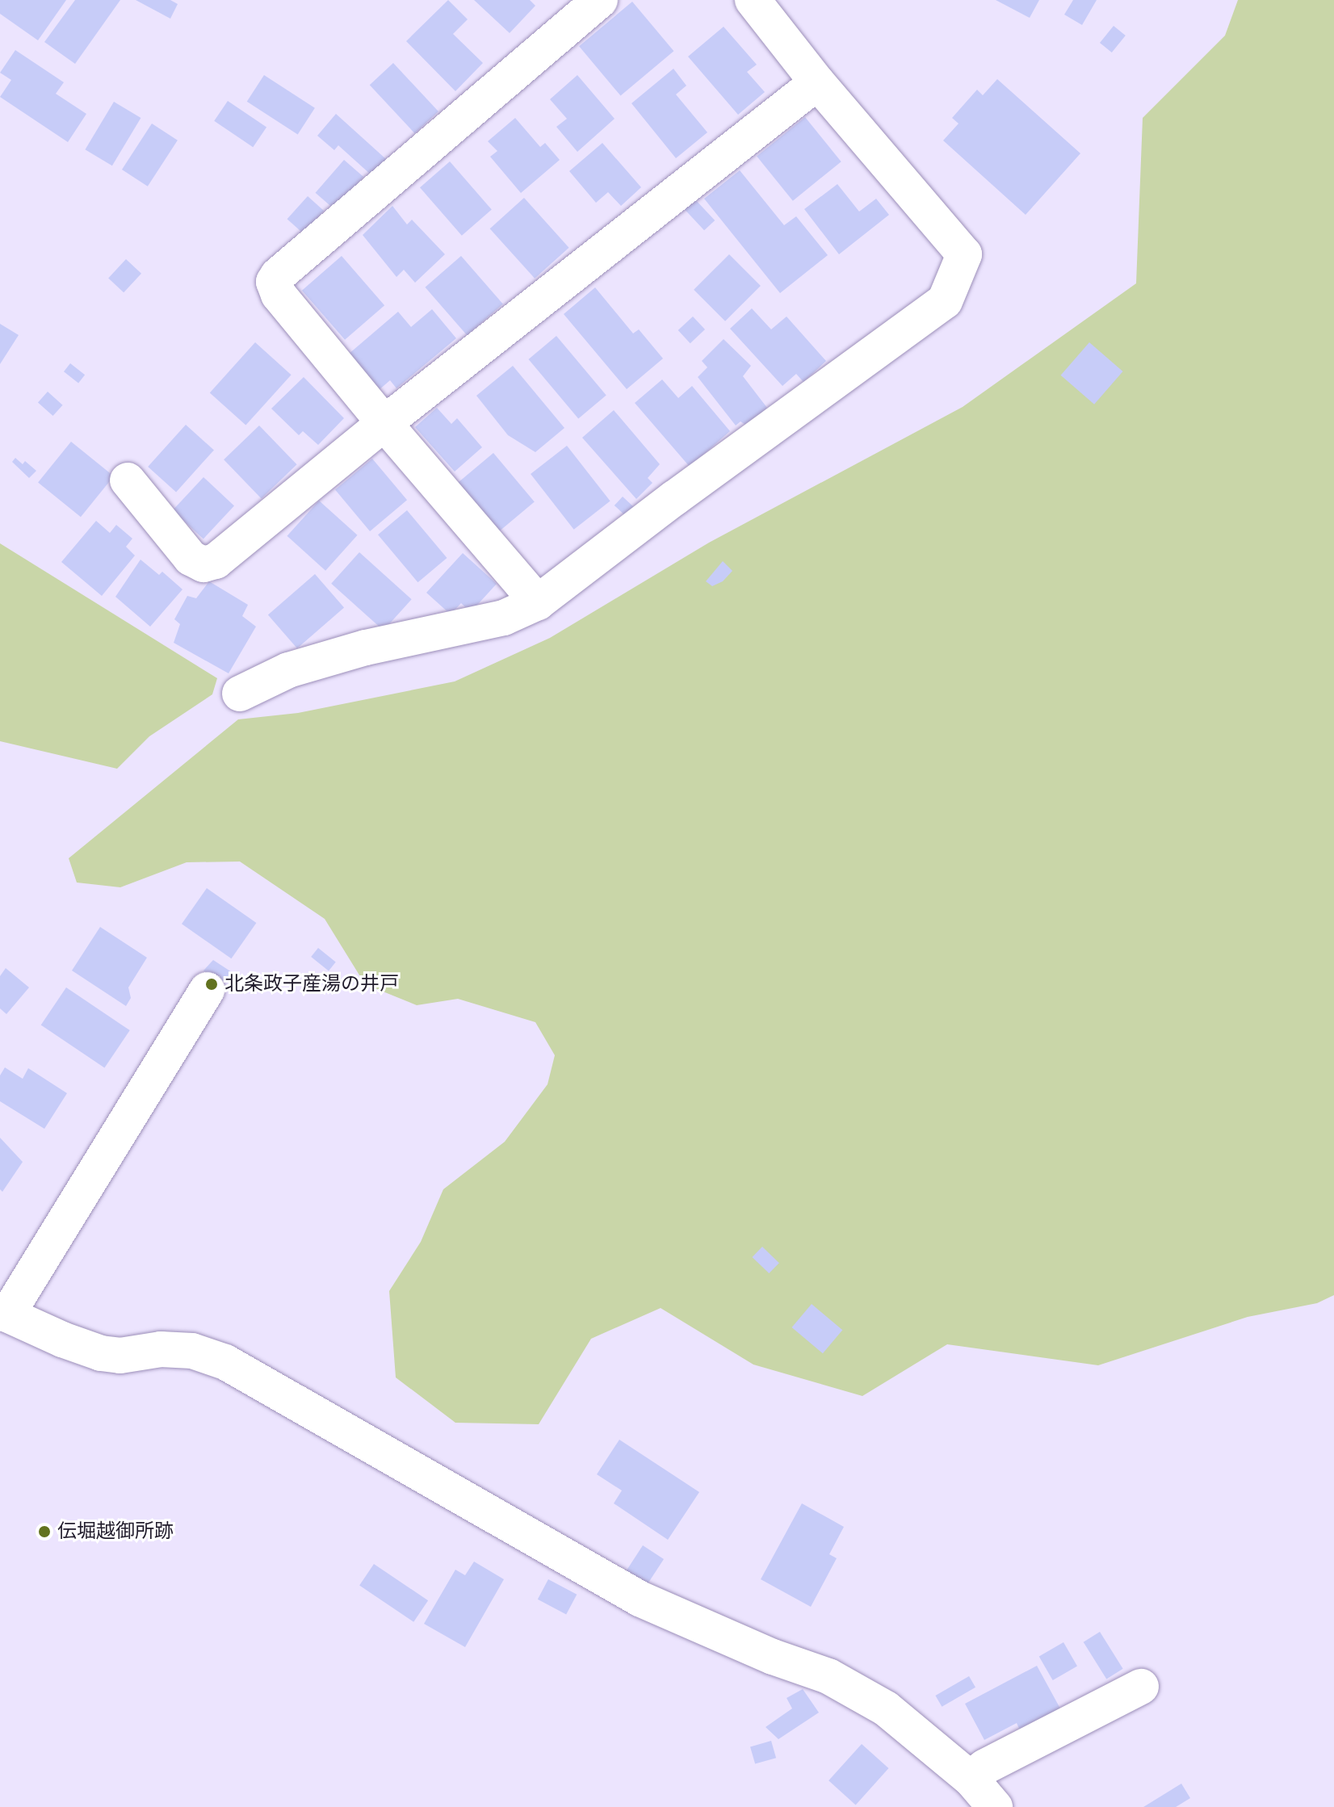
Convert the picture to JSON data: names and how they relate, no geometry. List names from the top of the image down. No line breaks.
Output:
{"places":["北条政子産湯の井戸","伝堀越御所跡"]}
